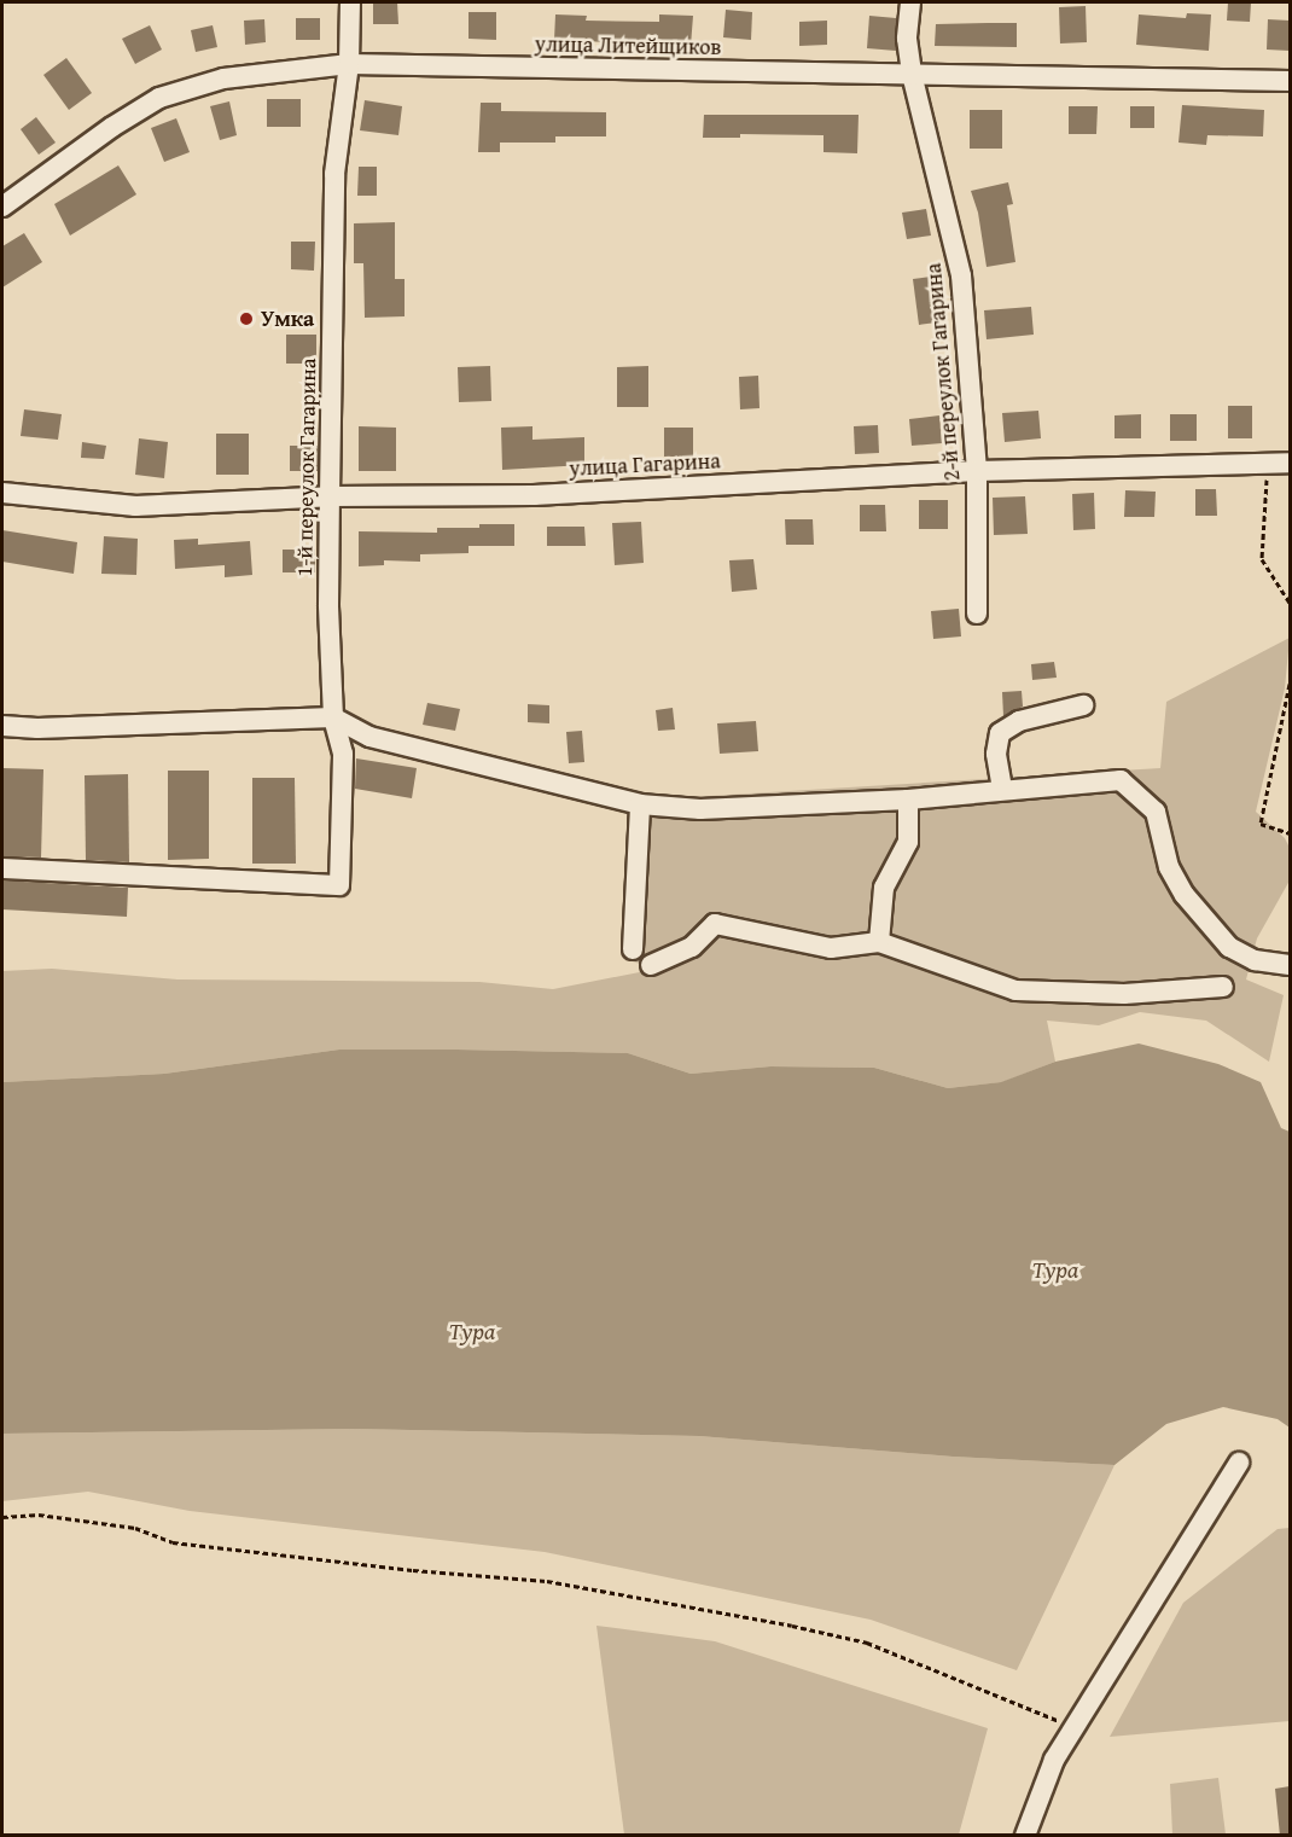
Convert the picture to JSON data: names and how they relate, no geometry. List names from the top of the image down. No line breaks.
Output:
{"streets":{"street":["улица Литейщиков","2-й переулок Гагарина","улица Гагарина","1-й переулок Гагарина"]},"crossings":[["улица Литейщиков","2-й переулок Гагарина"],["улица Литейщиков","1-й переулок Гагарина"],["2-й переулок Гагарина","улица Гагарина"],["улица Гагарина","1-й переулок Гагарина"]],"water":["Тура"],"places":["Умка"]}
